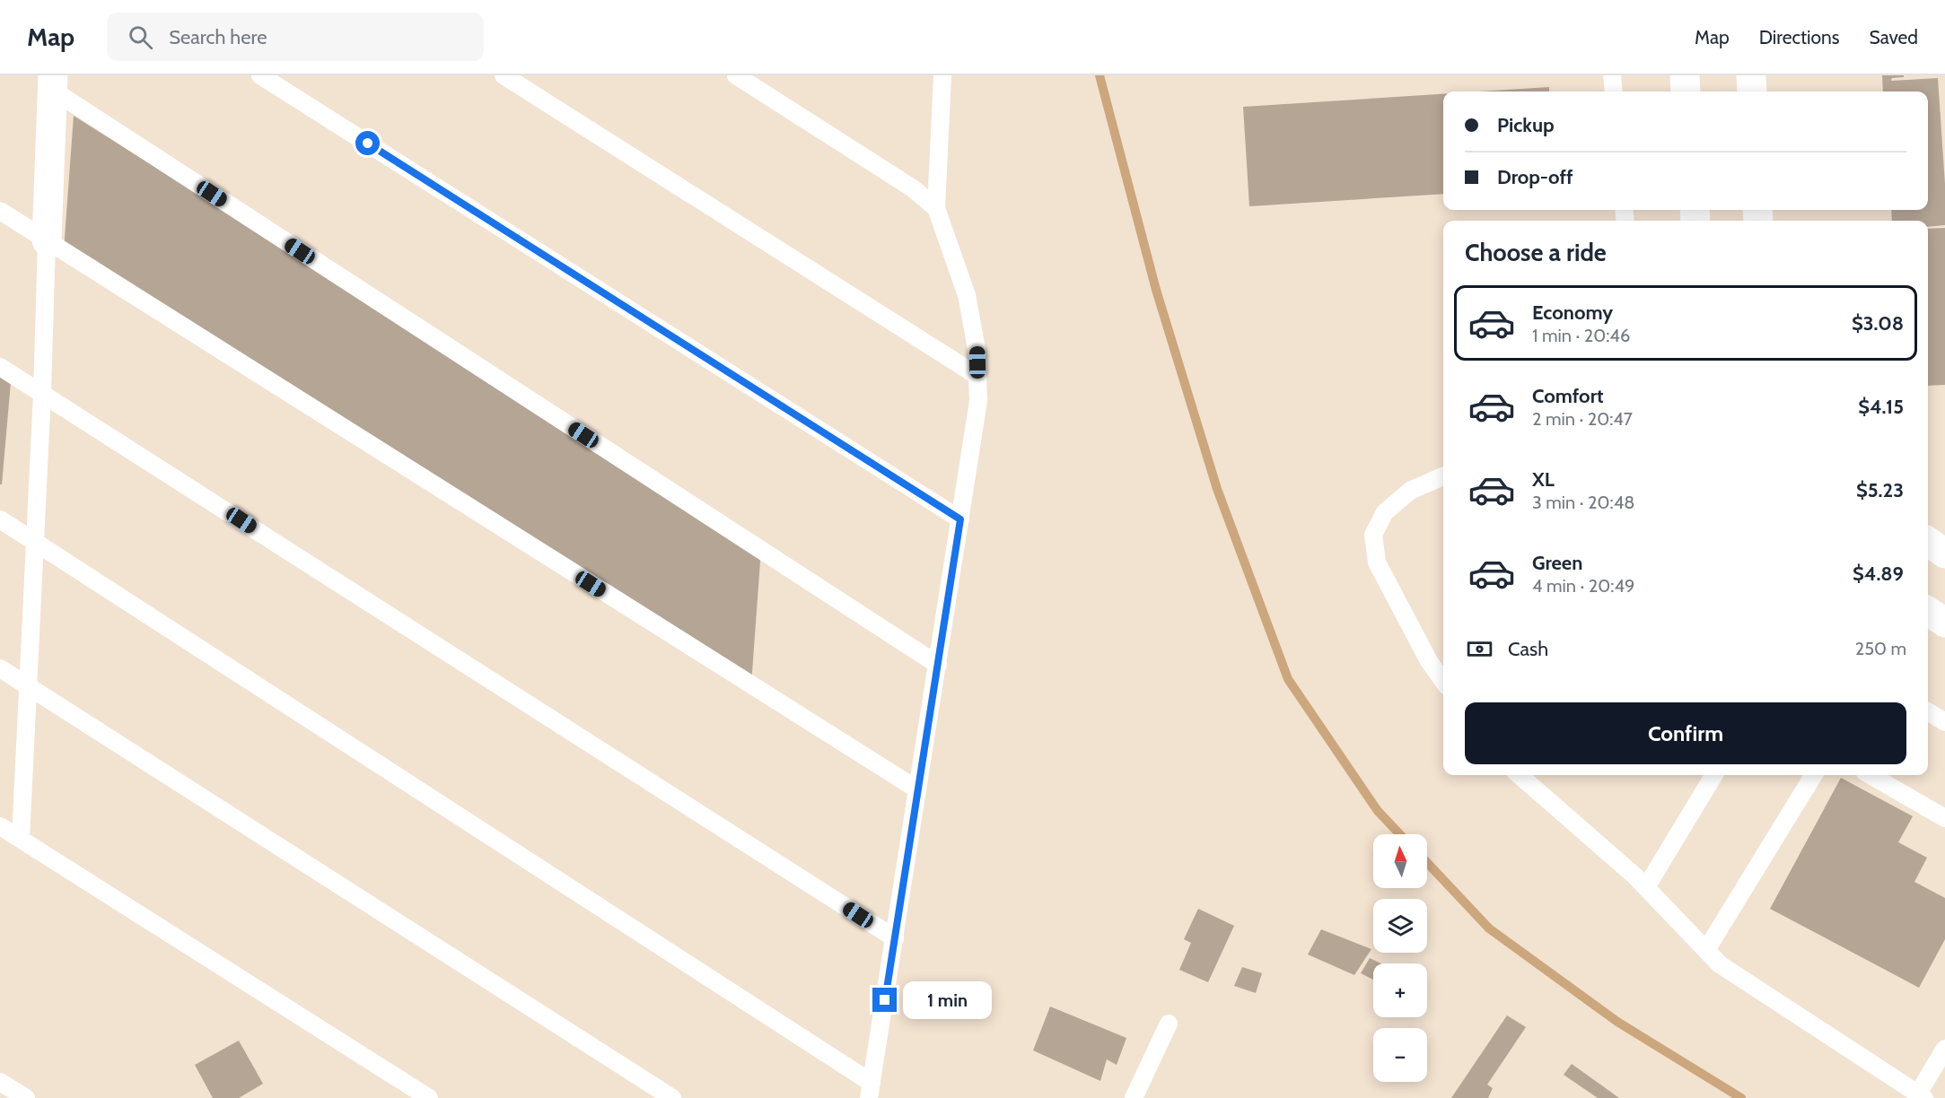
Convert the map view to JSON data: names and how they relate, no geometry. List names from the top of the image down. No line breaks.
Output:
{"north":"top","page":{"header":"Map","search":"Search here","nav":["Map","Directions","Saved"],"banner":["Pickup","Drop-off"],"heading":"Choose a ride","list":[{"name":"Economy","note":"1 min · 20:46","value":"$3.08"},{"name":"Comfort","note":"2 min · 20:47","value":"$4.15"},{"name":"XL","note":"3 min · 20:48","value":"$5.23"},{"name":"Green","note":"4 min · 20:49","value":"$4.89"}],"pay":["Cash","250 m"],"buttons":"Confirm","map_buttons":["+","−"],"bubble":"1 min"}}
